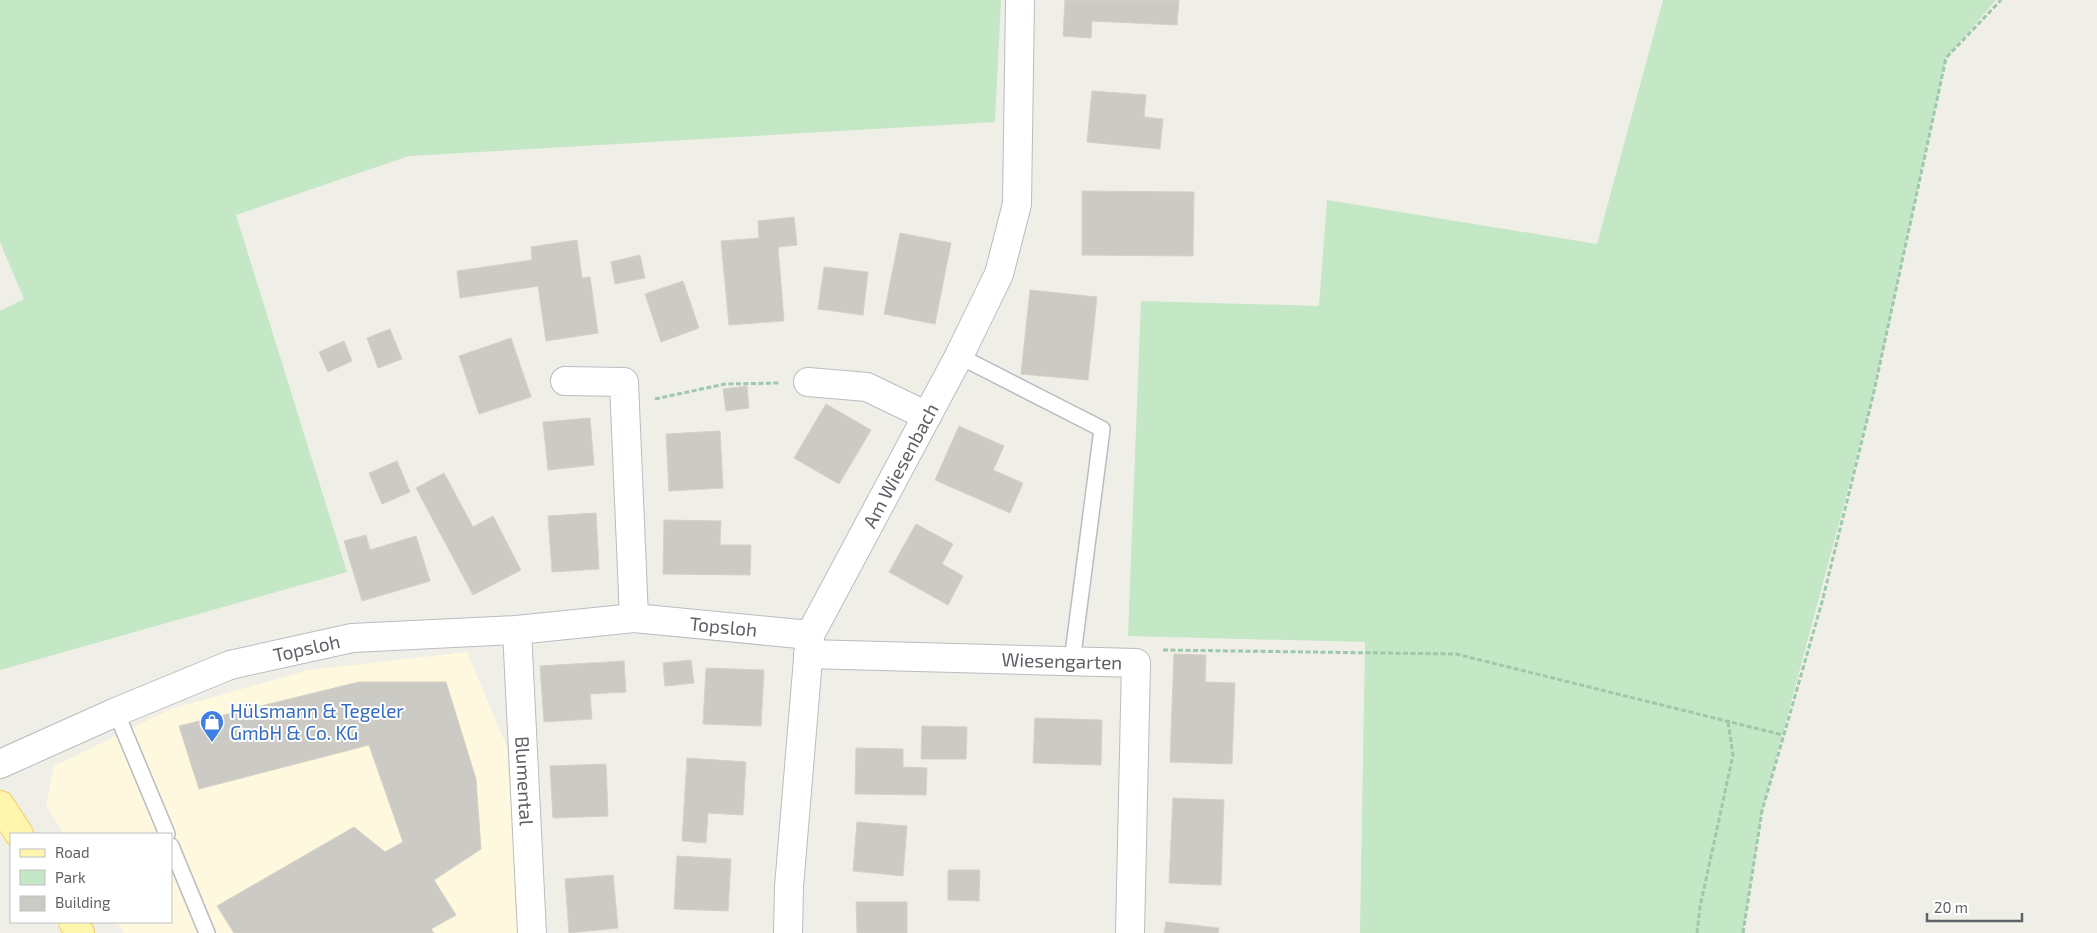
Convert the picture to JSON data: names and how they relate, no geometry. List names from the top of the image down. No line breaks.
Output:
{"streets":{"street":["Am Wiesenbach","Topsloh","Wiesengarten","Blumental"]},"crossings":[["Am Wiesenbach","Topsloh"],["Am Wiesenbach","Wiesengarten"],["Topsloh","Wiesengarten"],["Topsloh","Blumental"]],"places":{"shop":["Hülsmann & Tegeler GmbH & Co. KG"]},"legend":["Road","Park","Building"],"scale_bar":"20 m"}
